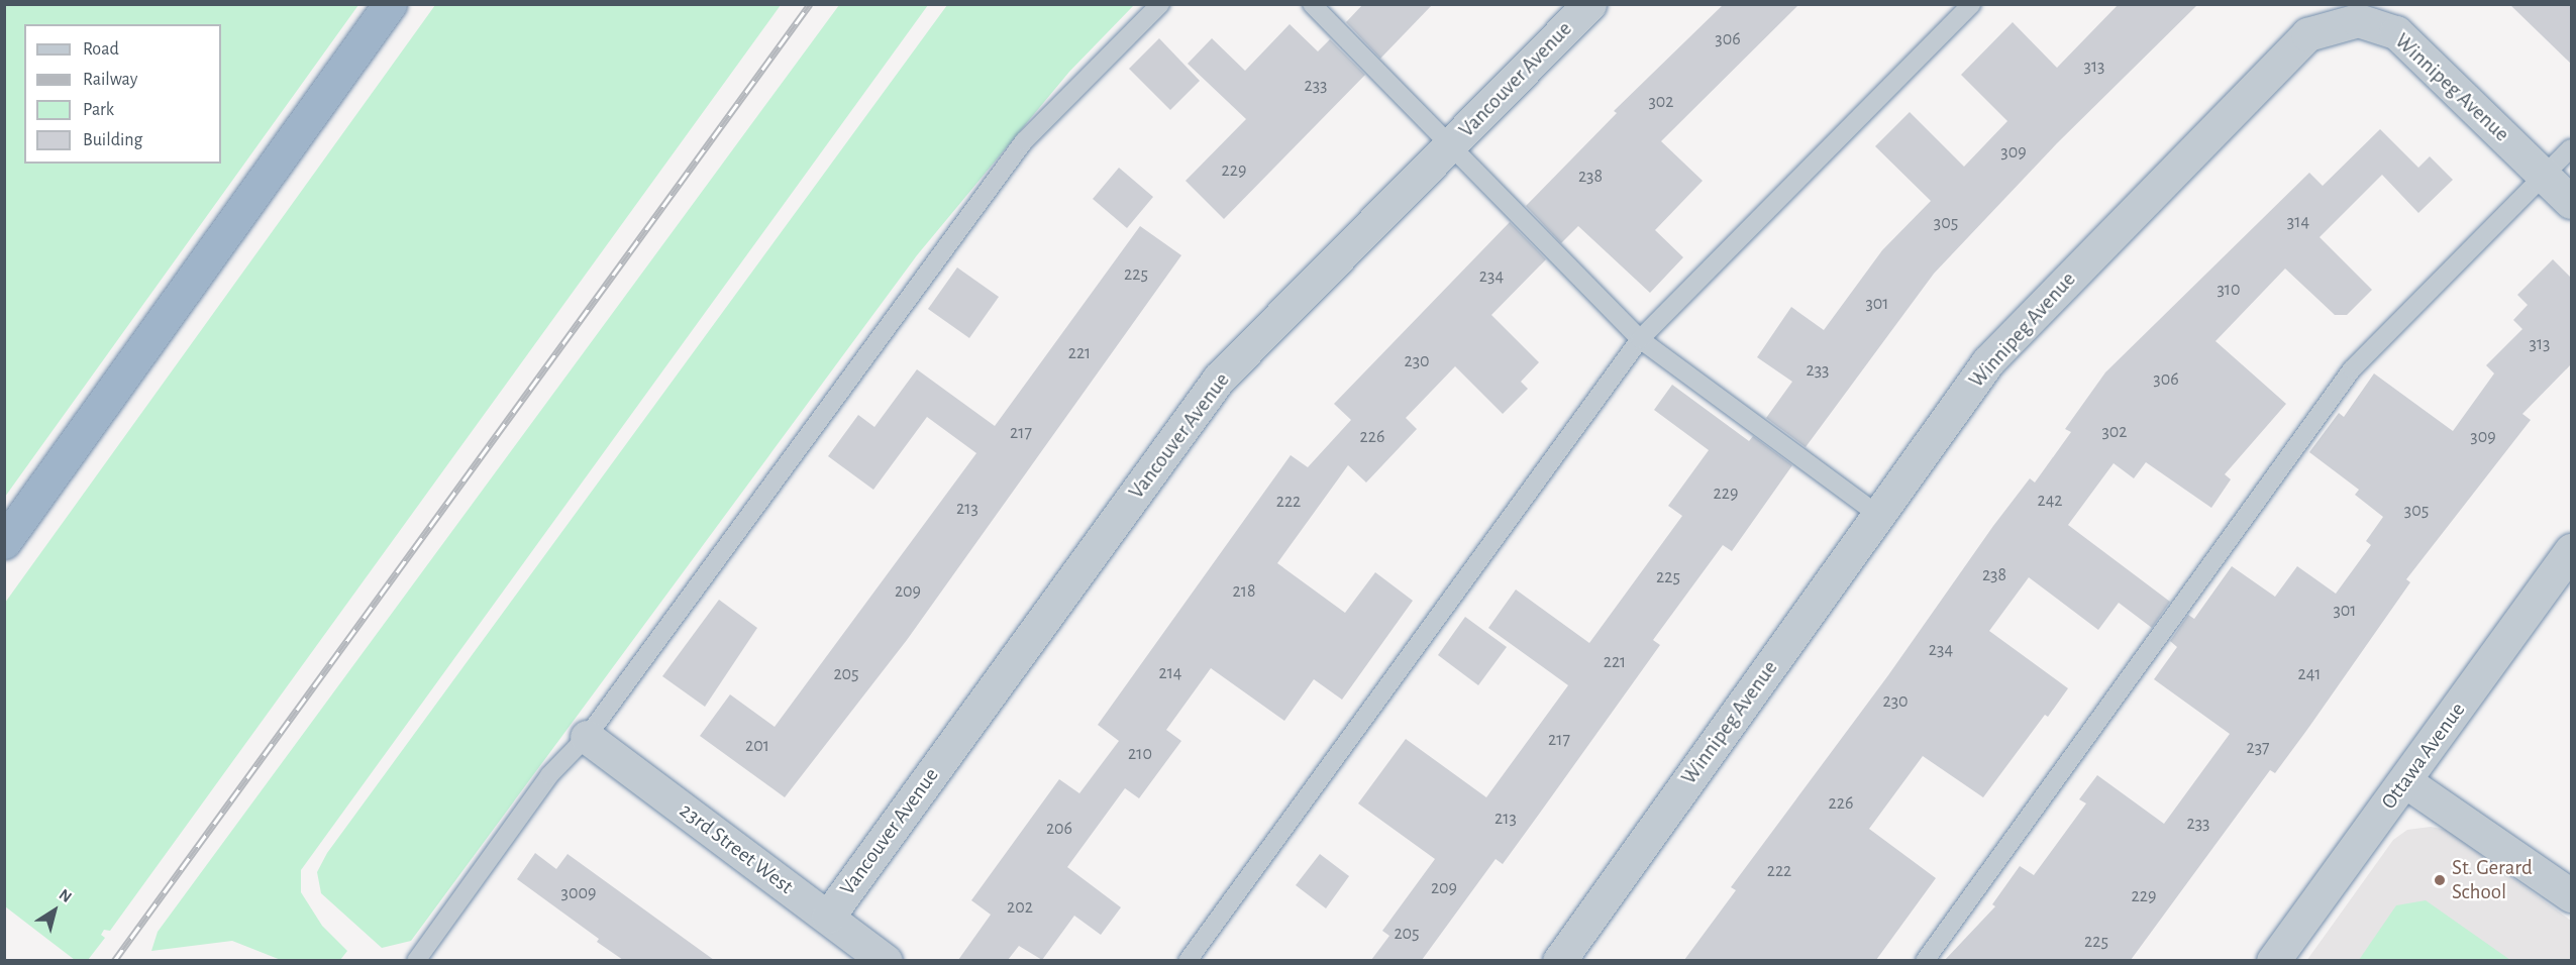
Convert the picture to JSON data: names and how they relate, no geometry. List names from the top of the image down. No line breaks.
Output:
{"streets":{"street":["Vancouver Avenue","Winnipeg Avenue","Ottawa Avenue","23rd Street West"]},"crossings":[["Vancouver Avenue","23rd Street West"]],"places":["St. Gerard School"],"house_numbers":["306","313","233","302","309","229","238","314","305","225","234","310","301","313","221","230","233","306","302","217","226","309","229","242","222","213","305","238","225","209","218","301","234","221","214","205","241","230","217","201","237","210","226","213","233","206","222","209","3009","229","202","205","225"],"legend":["Road","Railway","Park","Building"],"north":"top right"}
